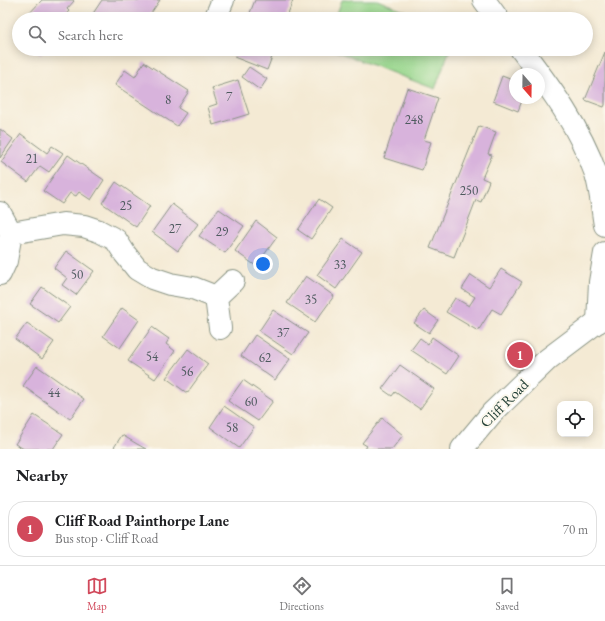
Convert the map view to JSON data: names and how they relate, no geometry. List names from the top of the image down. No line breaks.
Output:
{"streets":{"street":["Cliff Road"]},"house_numbers":["7","8","248","21","250","25","27","29","33","50","35","37","54","62","56","44","60","58"],"north":"bottom","page":{"search":"Search here","pins":"1","heading":"Nearby","list":[{"mark":"1","name":"Cliff Road Painthorpe Lane","note":"Bus stop · Cliff Road","value":"70 m"}],"nav":["Map","Directions","Saved"]}}
